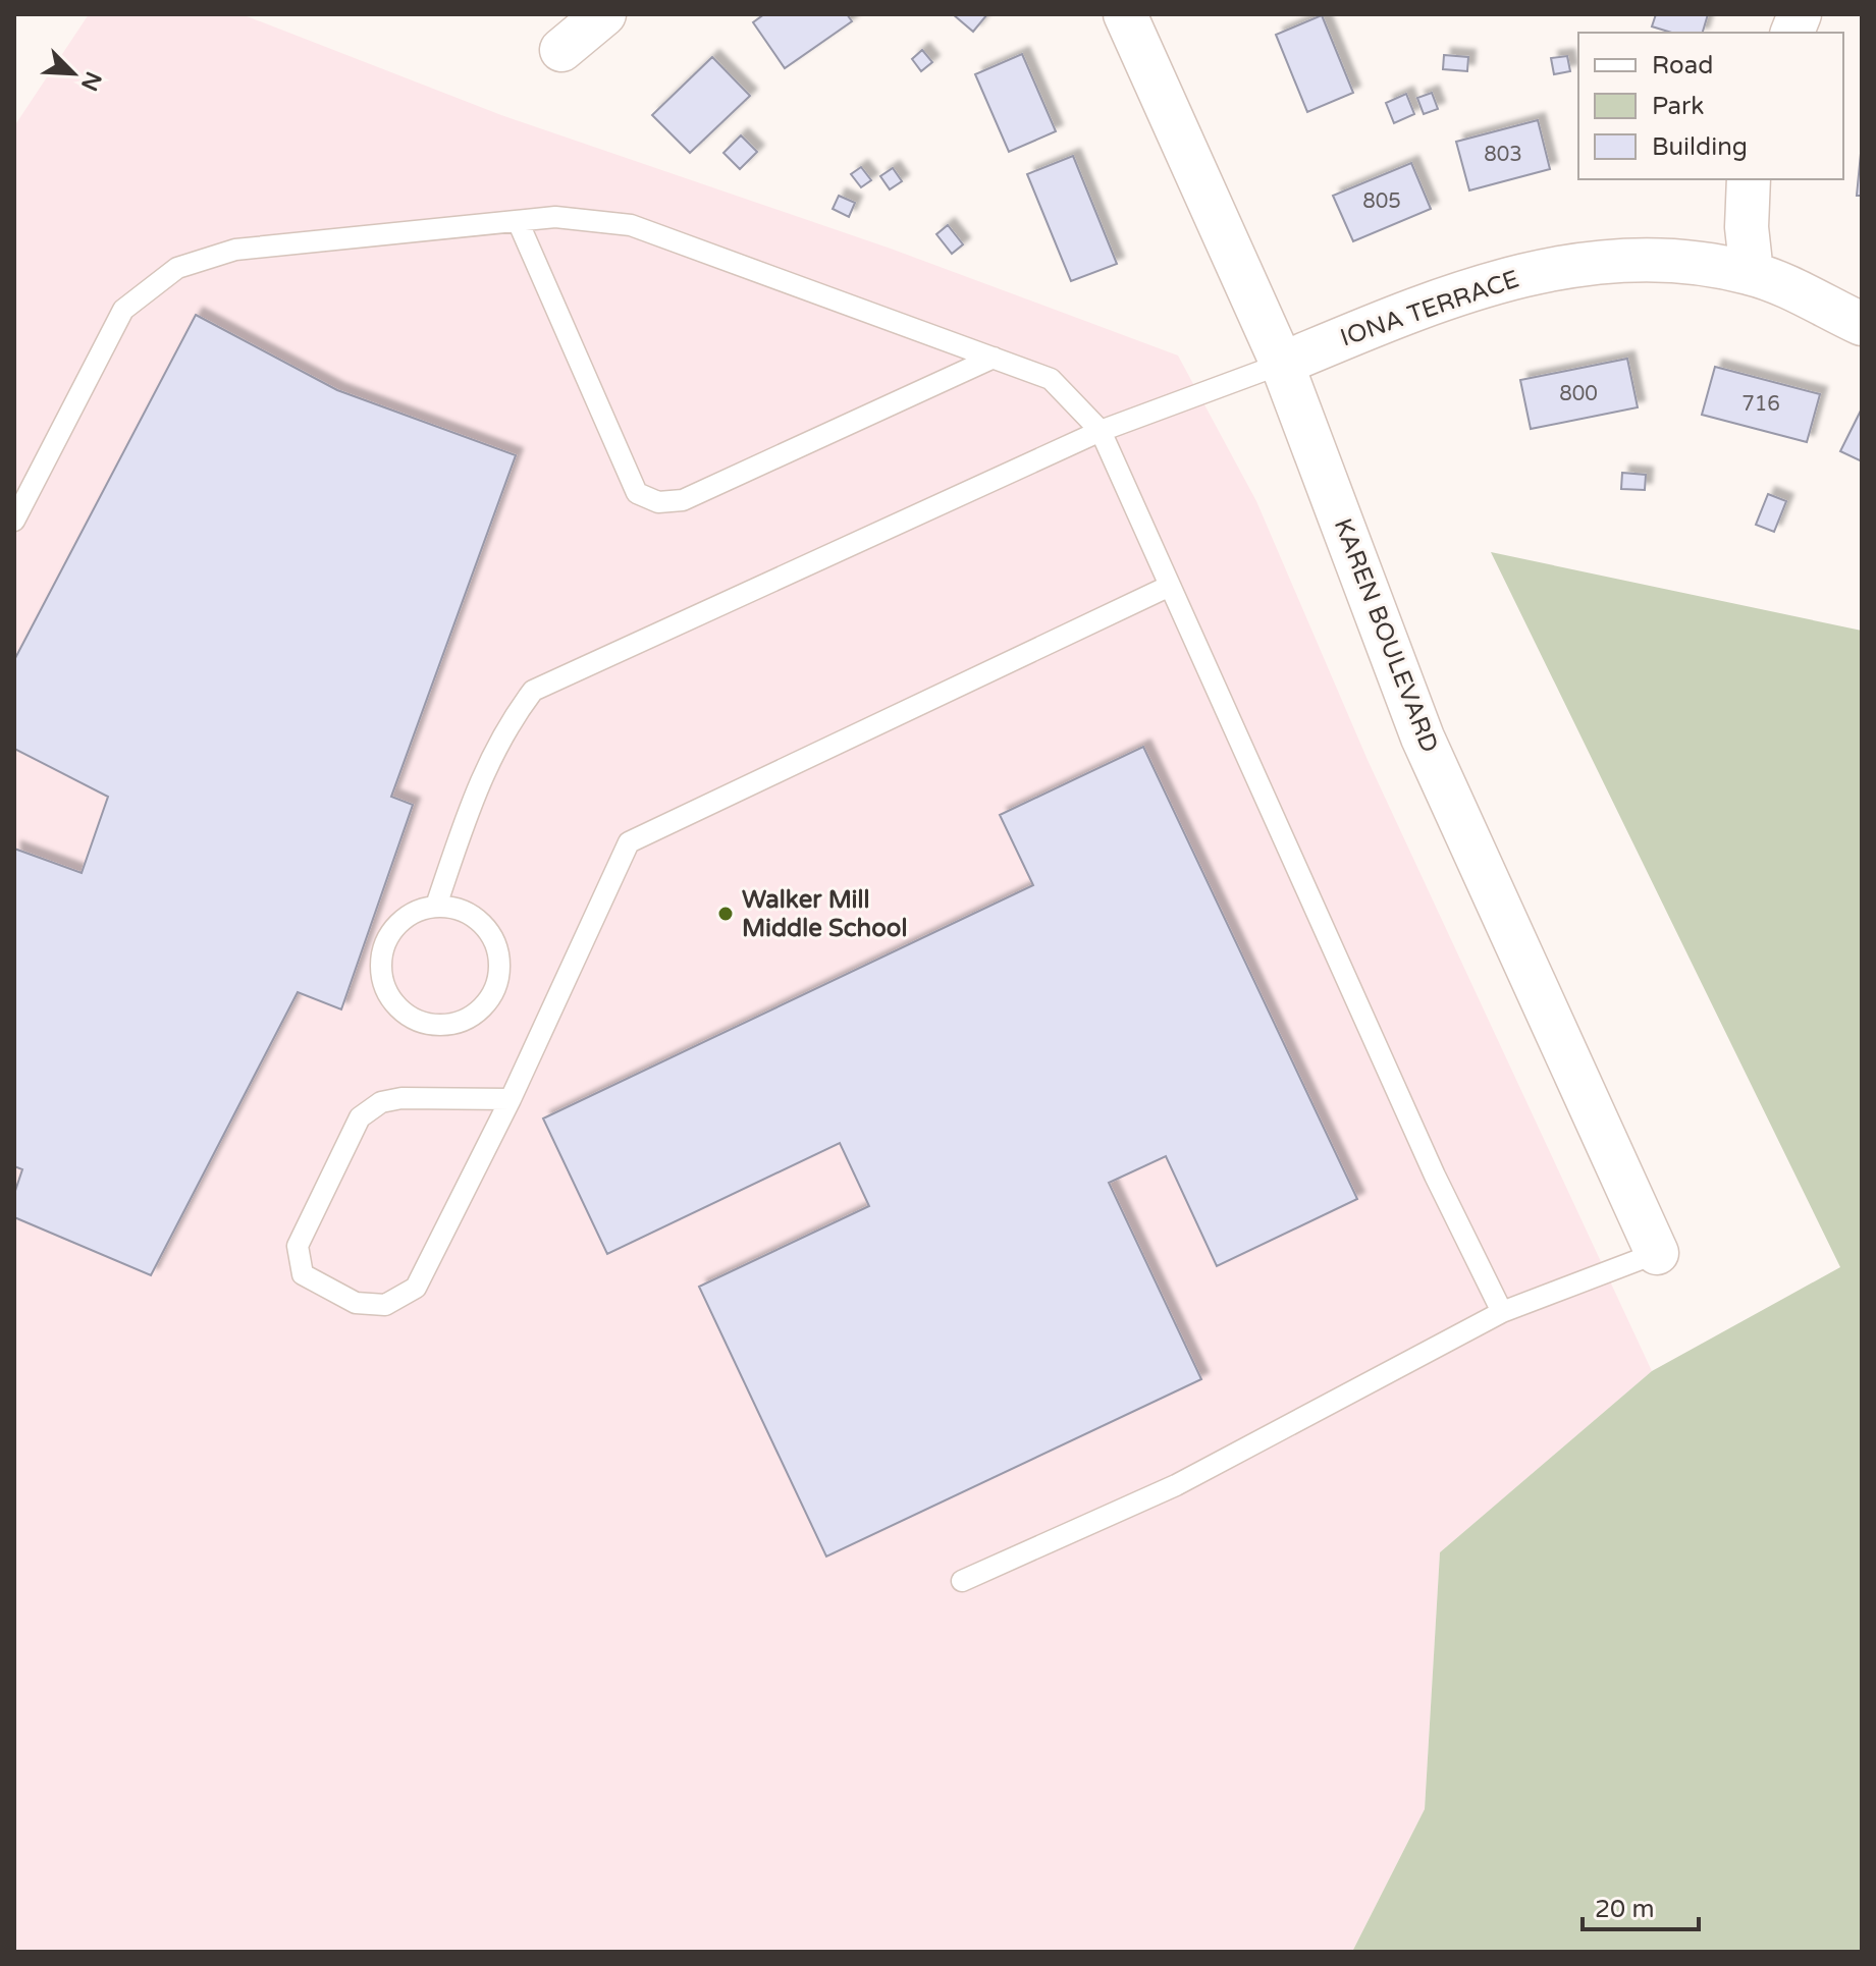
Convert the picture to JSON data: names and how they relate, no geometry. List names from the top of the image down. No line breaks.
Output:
{"streets":{"street":["IONA TERRACE","KAREN BOULEVARD"]},"crossings":[["IONA TERRACE","KAREN BOULEVARD"]],"places":["Walker Mill Middle School"],"house_numbers":["803","805","800","716"],"legend":["Road","Park","Building"],"scale_bar":"20 m","north":"bottom right"}
